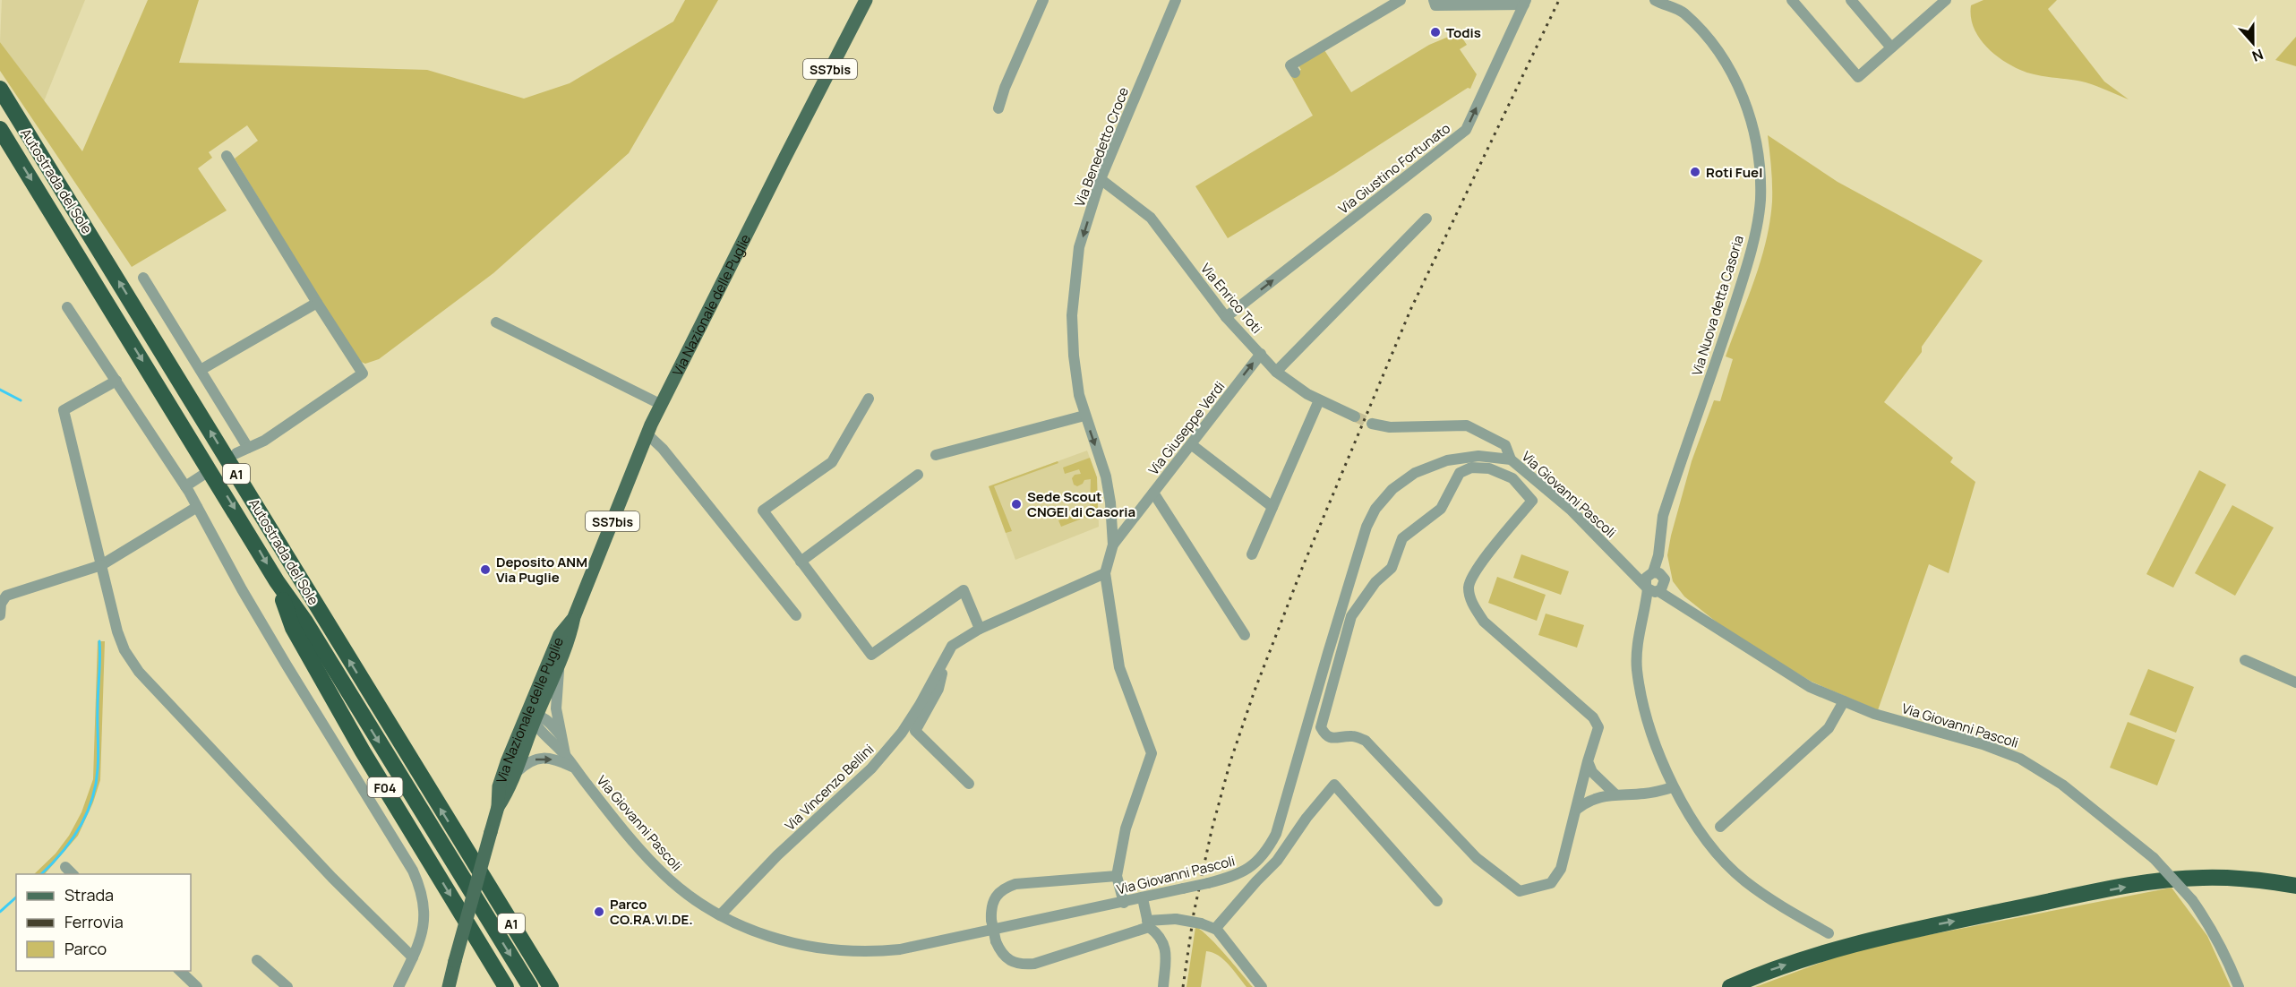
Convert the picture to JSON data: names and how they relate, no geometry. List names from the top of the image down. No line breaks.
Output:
{"streets":{"highway":["Autostrada del Sole","A1","F04"],"main road":["SS7bis","Via Nazionale delle Puglie"],"street":["Via Benedetto Croce","Via Giustino Fortunato","Via Enrico Toti","Via Nuova detta Casoria","Via Giuseppe Verdi","Via Giovanni Pascoli","Via Vincenzo Bellini"]},"crossings":[["Via Benedetto Croce","Via Enrico Toti"],["Via Benedetto Croce","Via Giuseppe Verdi"],["Via Benedetto Croce","Via Giovanni Pascoli"],["Via Benedetto Croce","Via Vincenzo Bellini"],["Via Giustino Fortunato","Via Enrico Toti"],["Autostrada del Sole","F04"],["Via Enrico Toti","Via Giuseppe Verdi"],["Via Nuova detta Casoria","Via Giovanni Pascoli"],["Via Giovanni Pascoli","Via Vincenzo Bellini"]],"one_way":["Via Benedetto Croce"],"places":["Todis","Roti Fuel","Sede Scout CNGEI di Casoria","Deposito ANM Via Puglie","Parco CO.RA.VI.DE."],"legend":["Strada","Ferrovia","Parco"],"north":"bottom"}
